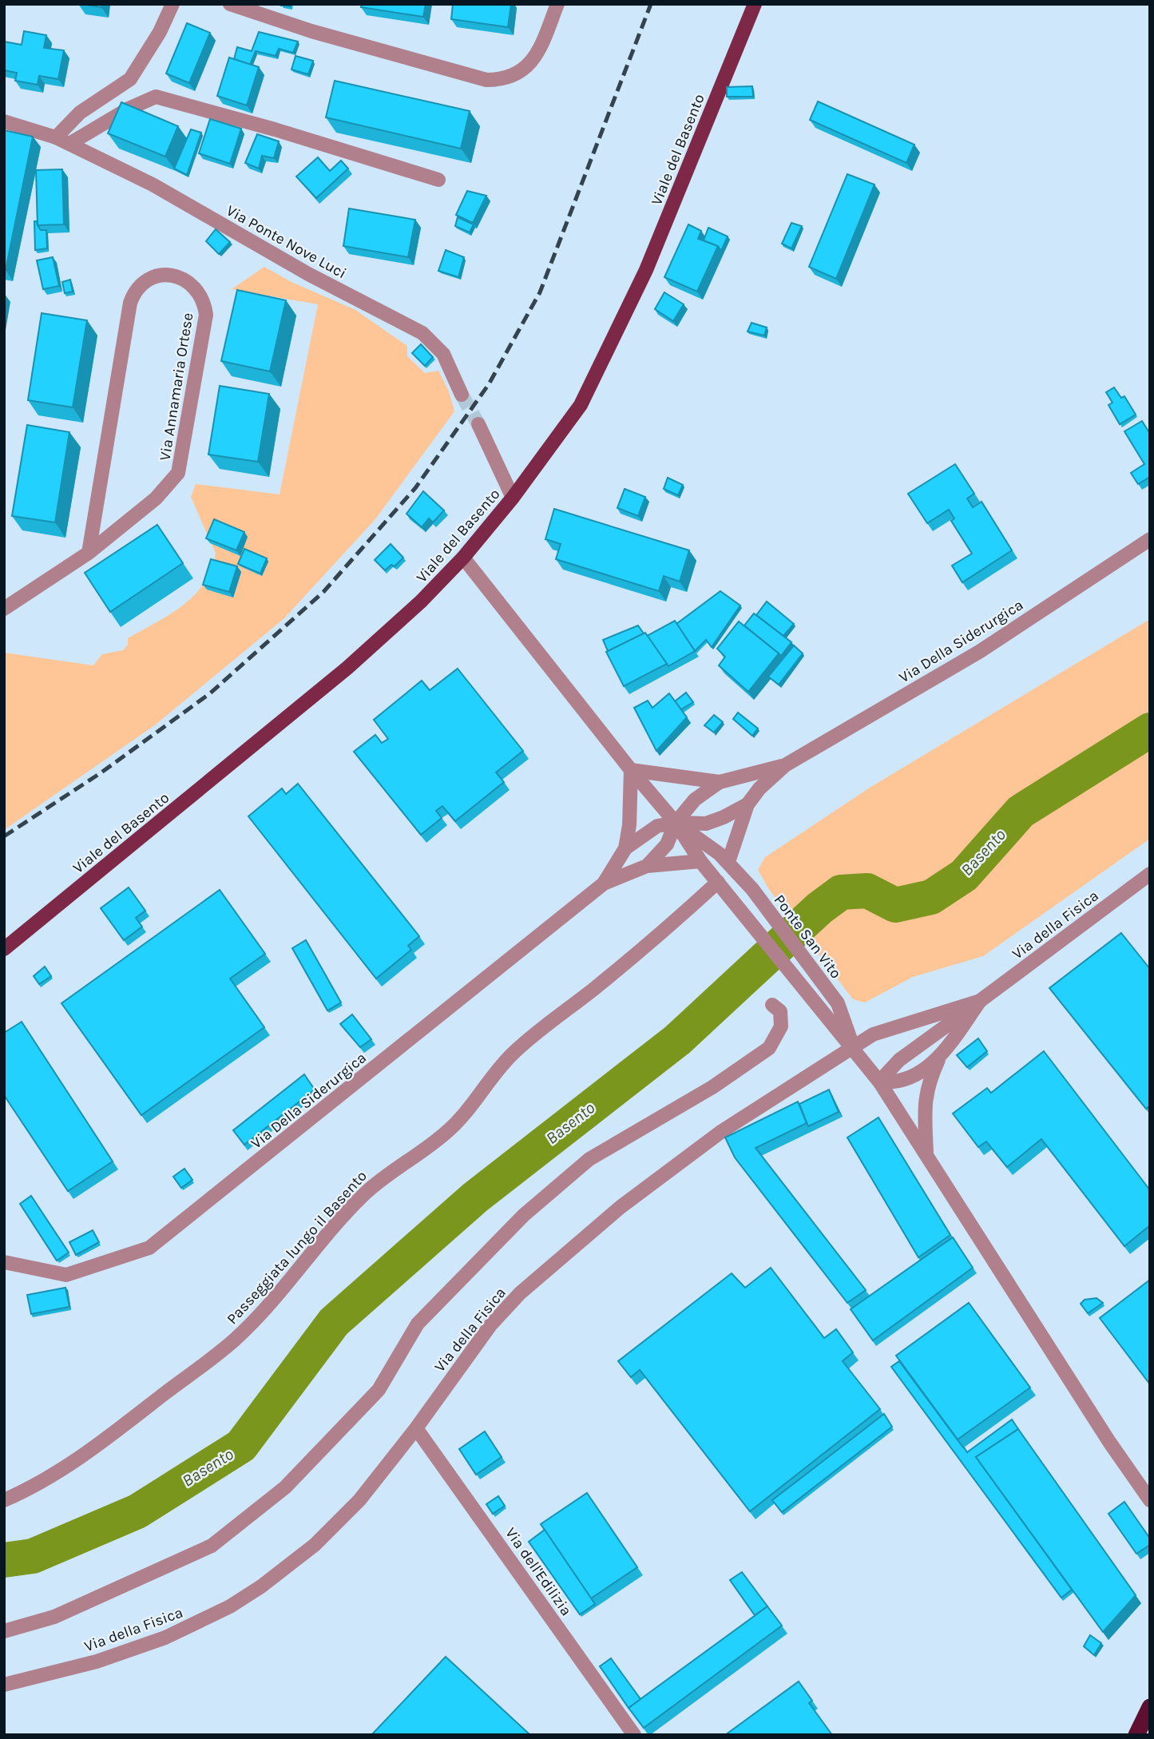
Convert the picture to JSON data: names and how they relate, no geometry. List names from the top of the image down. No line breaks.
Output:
{"streets":{"main road":["Viale del Basento"],"street":["Via Ponte Nove Luci","Via Annamaria Ortese","Via Della Siderurgica","Via della Fisica","Ponte San Vito","Passeggiata lungo il Basento","Via dell'Edilizia"]},"crossings":[["Via Della Siderurgica","Ponte San Vito"],["Via della Fisica","Ponte San Vito"],["Via della Fisica","Via dell'Edilizia"]],"water":["Basento"]}
